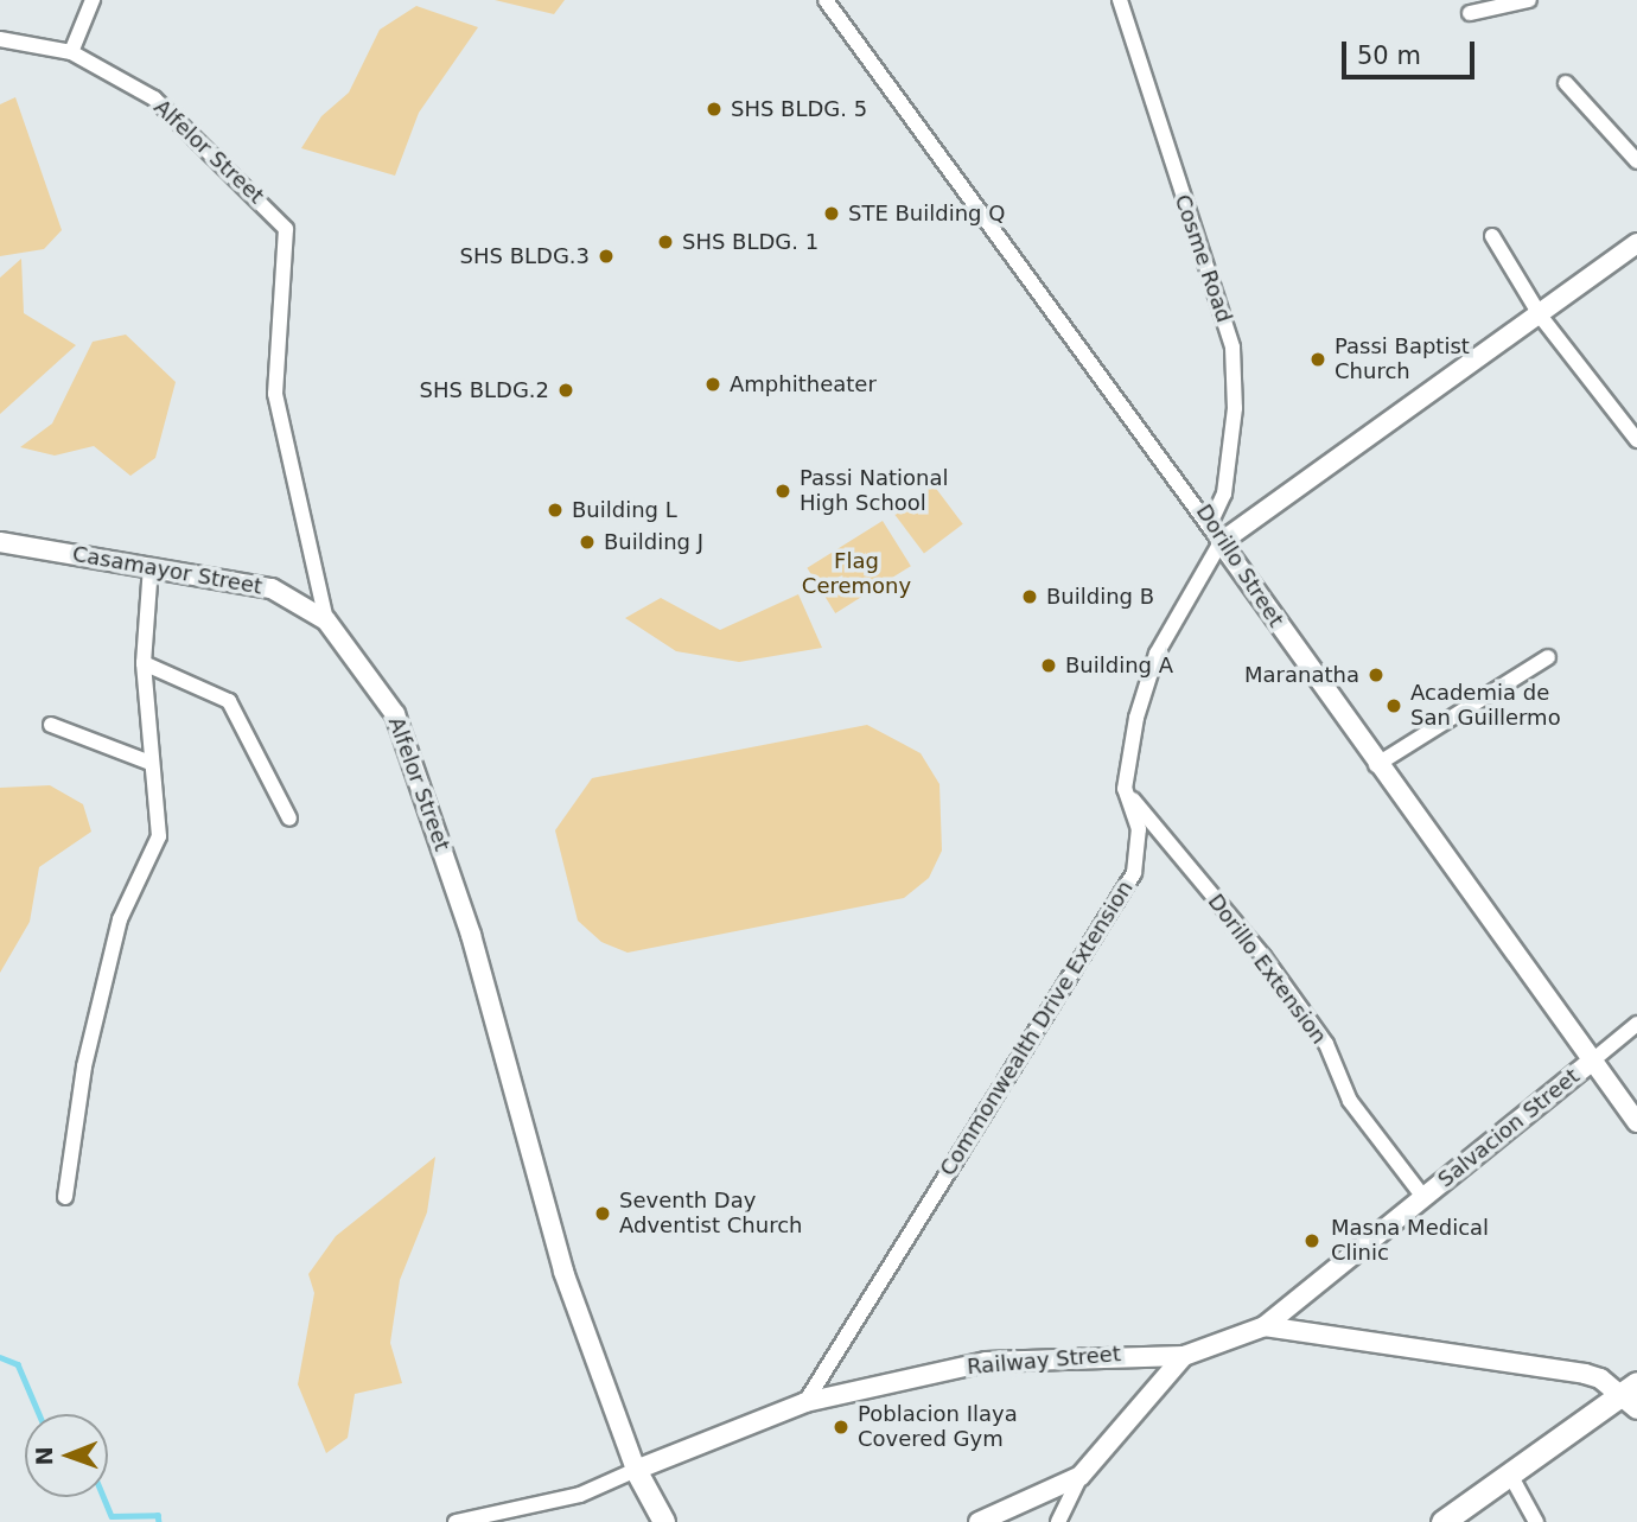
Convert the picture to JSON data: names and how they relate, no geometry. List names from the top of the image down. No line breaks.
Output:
{"streets":{"street":["Alfelor Street","Cosme Road","Dorillo Street","Casamayor Street","Dorillo Extension","Commonwealth Drive Extension","Salvacion Street","Railway Street"]},"crossings":[["Alfelor Street","Casamayor Street"],["Alfelor Street","Railway Street"],["Cosme Road","Dorillo Street"],["Dorillo Street","Salvacion Street"],["Dorillo Extension","Commonwealth Drive Extension"],["Dorillo Extension","Salvacion Street"],["Commonwealth Drive Extension","Railway Street"],["Salvacion Street","Railway Street"]],"parks":["Flag Ceremony"],"places":["SHS BLDG. 5","STE Building Q","SHS BLDG. 1","SHS BLDG.3","Passi Baptist Church","Amphitheater","SHS BLDG.2","Passi National High School","Building L","Building J","Building B","Building A","Maranatha","Academia de San Guillermo","Seventh Day Adventist Church","Masna Medical Clinic","Poblacion Ilaya Covered Gym"],"scale_bar":"50 m","north":"left"}
